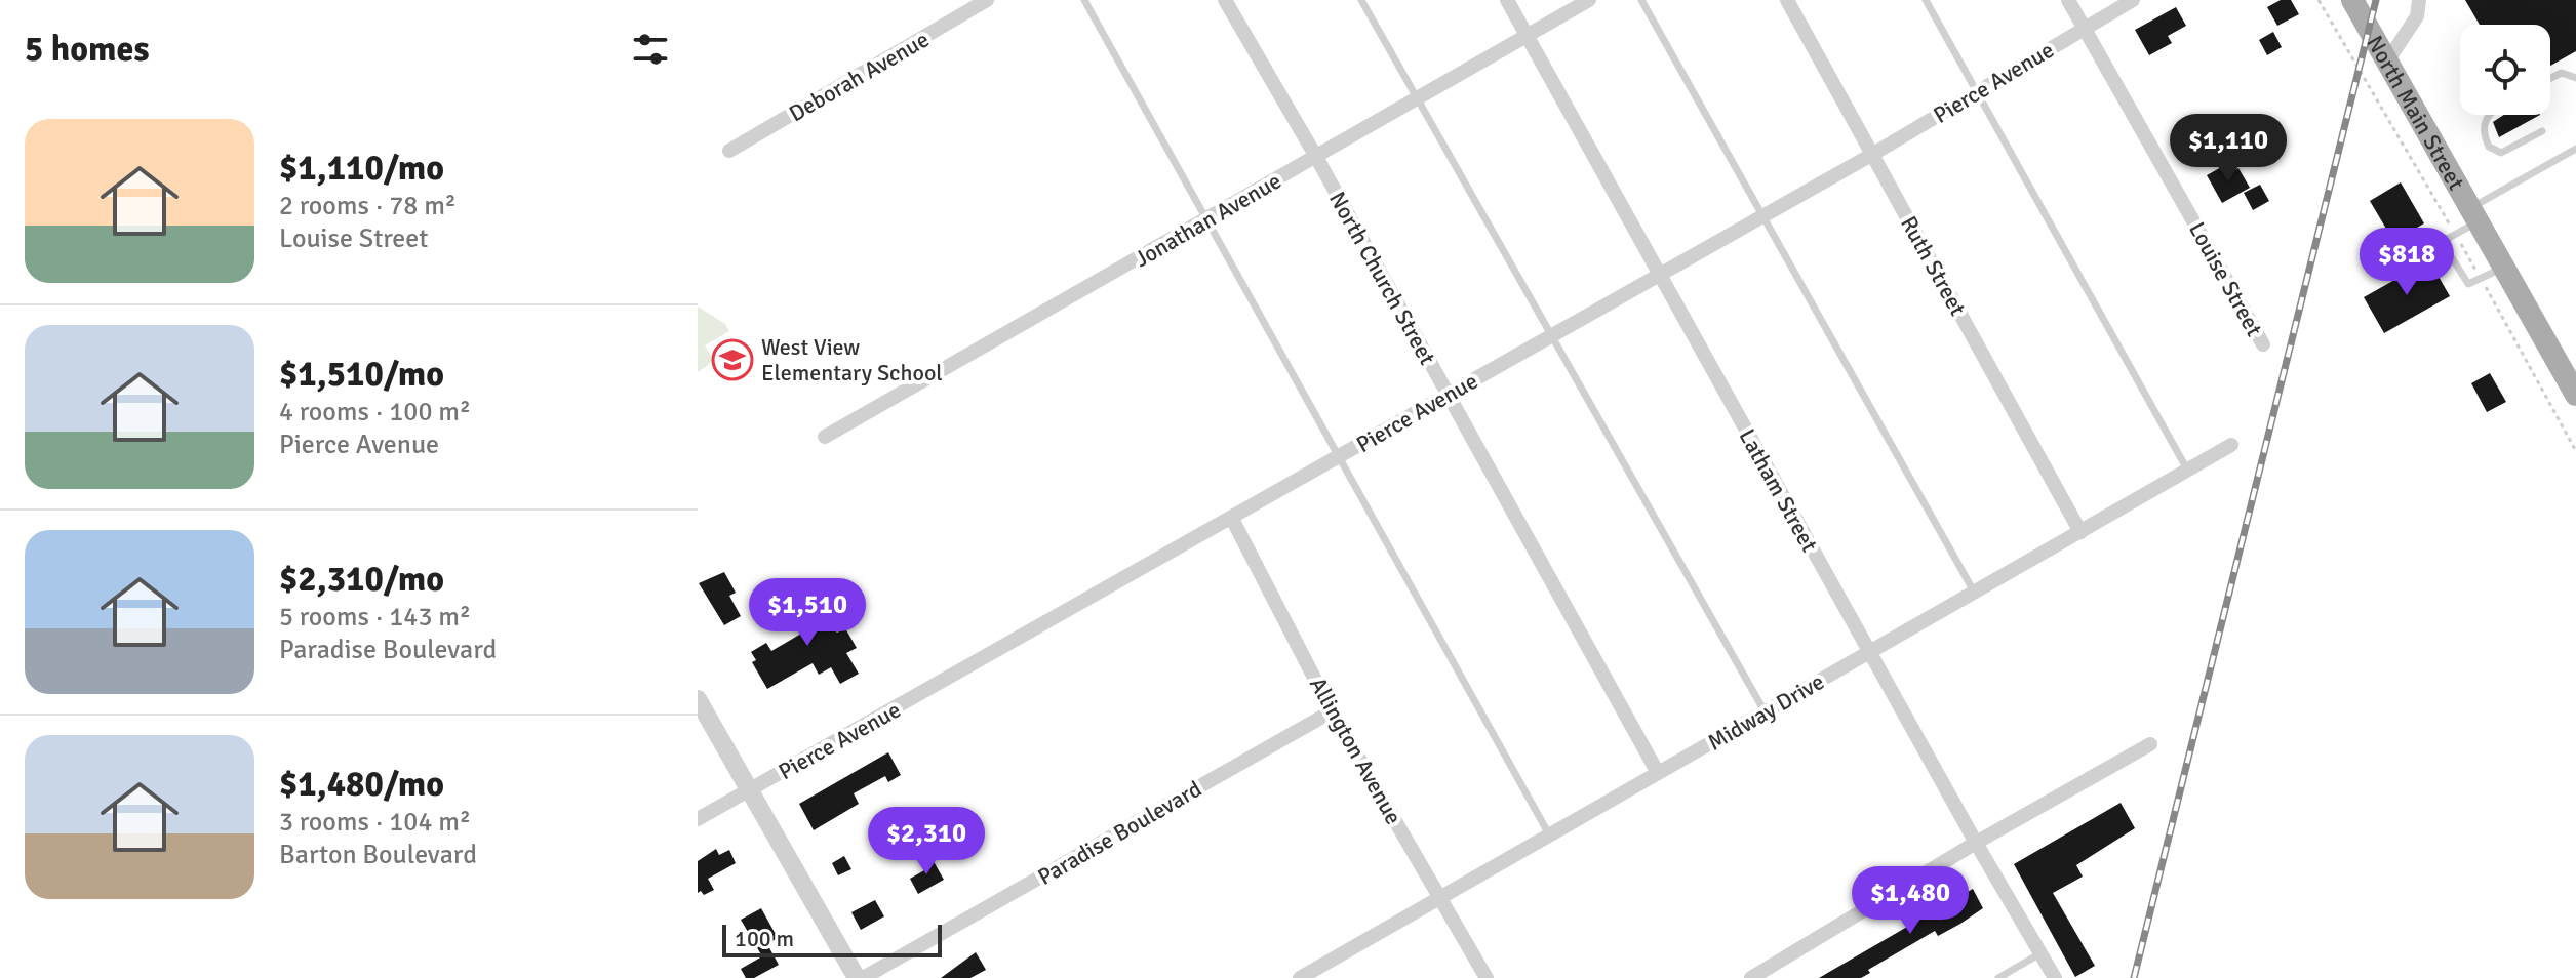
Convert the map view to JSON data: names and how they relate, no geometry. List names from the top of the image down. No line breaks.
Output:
{"streets":{"main road":["North Main Street"],"street":["Deborah Avenue","Pierce Avenue","Jonathan Avenue","Ruth Street","North Church Street","Louise Street","Latham Street","Midway Drive","Allington Avenue","Paradise Boulevard"]},"crossings":[["Pierce Avenue","Ruth Street"],["Pierce Avenue","North Church Street"],["Pierce Avenue","Louise Street"],["Pierce Avenue","Latham Street"],["Pierce Avenue","Allington Avenue"],["Jonathan Avenue","North Church Street"],["Jonathan Avenue","Latham Street"],["Ruth Street","Midway Drive"],["North Church Street","Midway Drive"],["Latham Street","Midway Drive"],["Midway Drive","Allington Avenue"],["Allington Avenue","Paradise Boulevard"]],"places":{"school or university":["West View Elementary School"]},"scale_bar":"100 m","page":{"heading":"5 homes","list":[{"name":"$1,110/mo","note":"2 rooms · 78 m² · Louise Street"},{"name":"$1,510/mo","note":"4 rooms · 100 m² · Pierce Avenue"},{"name":"$2,310/mo","note":"5 rooms · 143 m² · Paradise Boulevard"},{"name":"$1,480/mo","note":"3 rooms · 104 m² · Barton Boulevard"}],"price":["$1,110","$818","$1,510","$2,310","$1,480"],"scale":"100 m"}}
